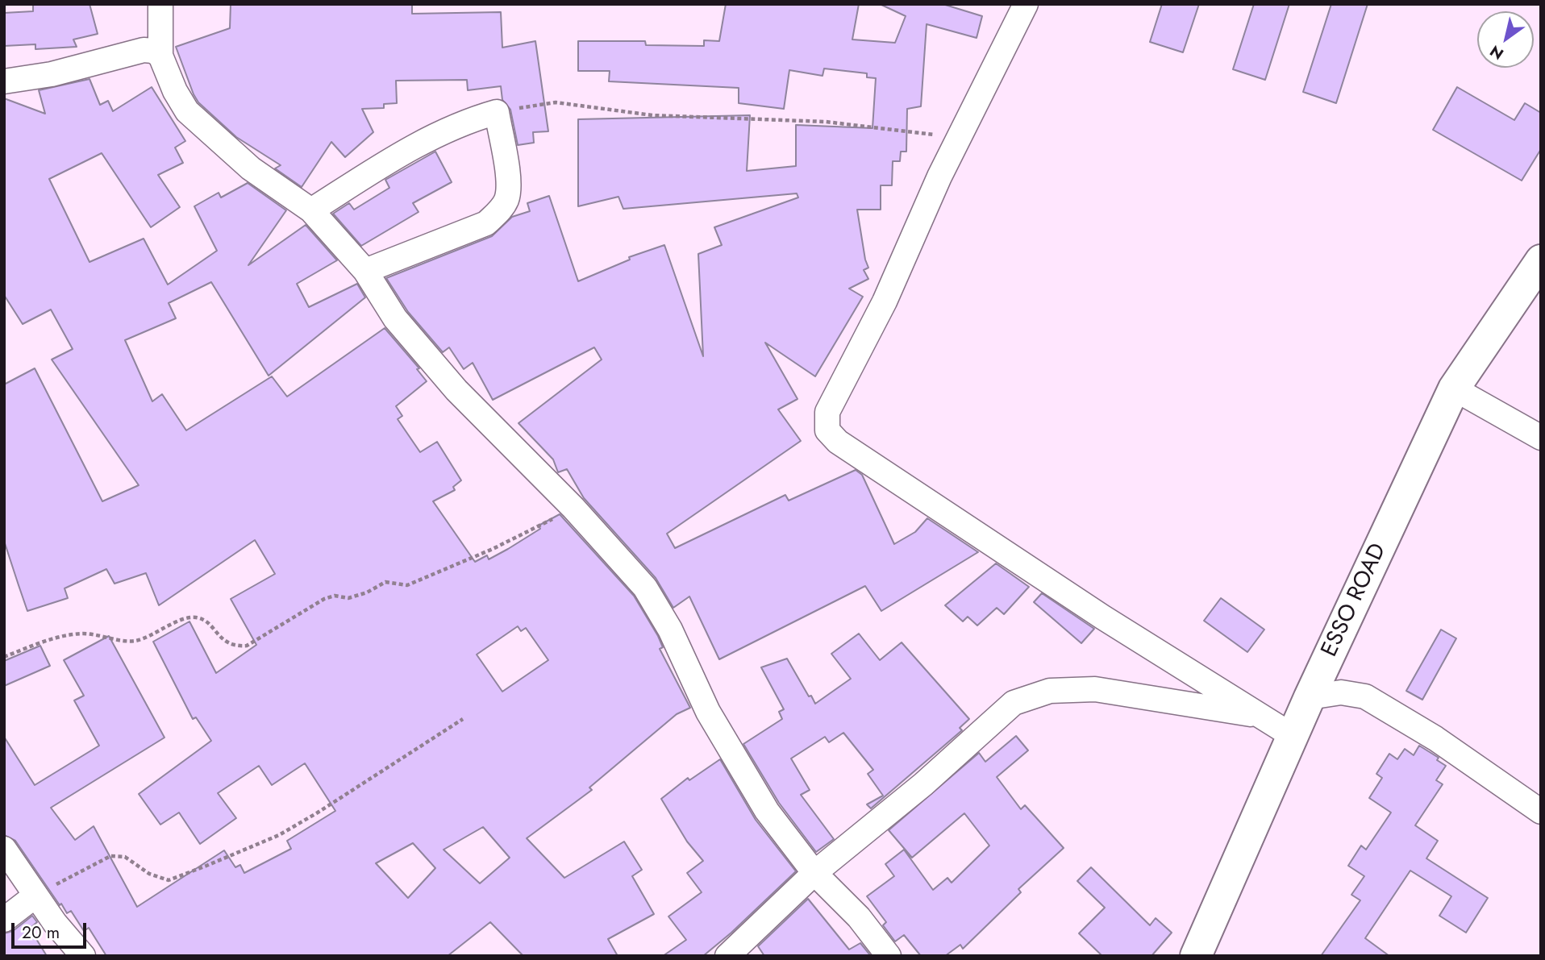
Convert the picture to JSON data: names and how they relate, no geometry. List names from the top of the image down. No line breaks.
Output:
{"streets":{"street":["ESSO ROAD"]},"scale_bar":"20 m","north":"bottom left"}
